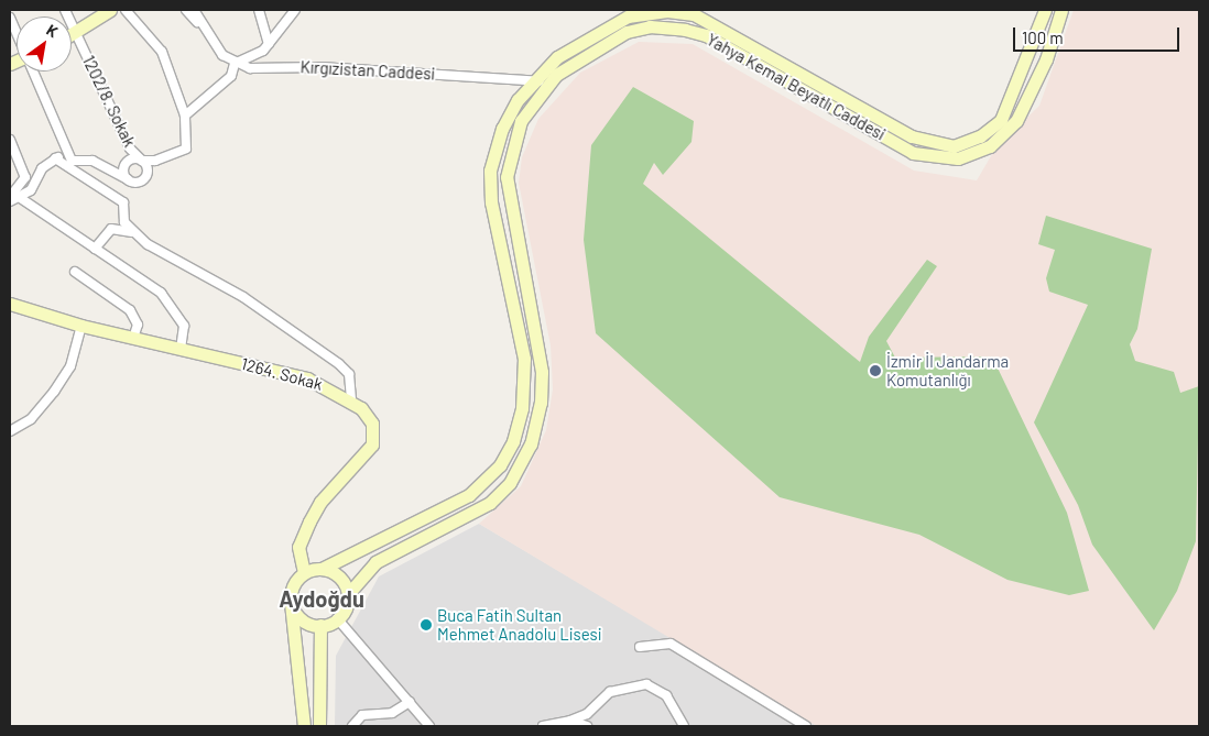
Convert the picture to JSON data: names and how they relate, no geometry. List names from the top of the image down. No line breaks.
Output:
{"streets":{"main road":["Yahya Kemal Beyatlı Caddesi","1264. Sokak"],"street":["Kırgızistan Caddesi","1202/8. Sokak"]},"crossings":[["Kırgızistan Caddesi","Yahya Kemal Beyatlı Caddesi"],["Yahya Kemal Beyatlı Caddesi","1264. Sokak"]],"districts":["Aydoğdu"],"places":["İzmir İl Jandarma Komutanlığı","Buca Fatih Sultan Mehmet Anadolu Lisesi"],"scale_bar":"100 m","north":"top right"}
